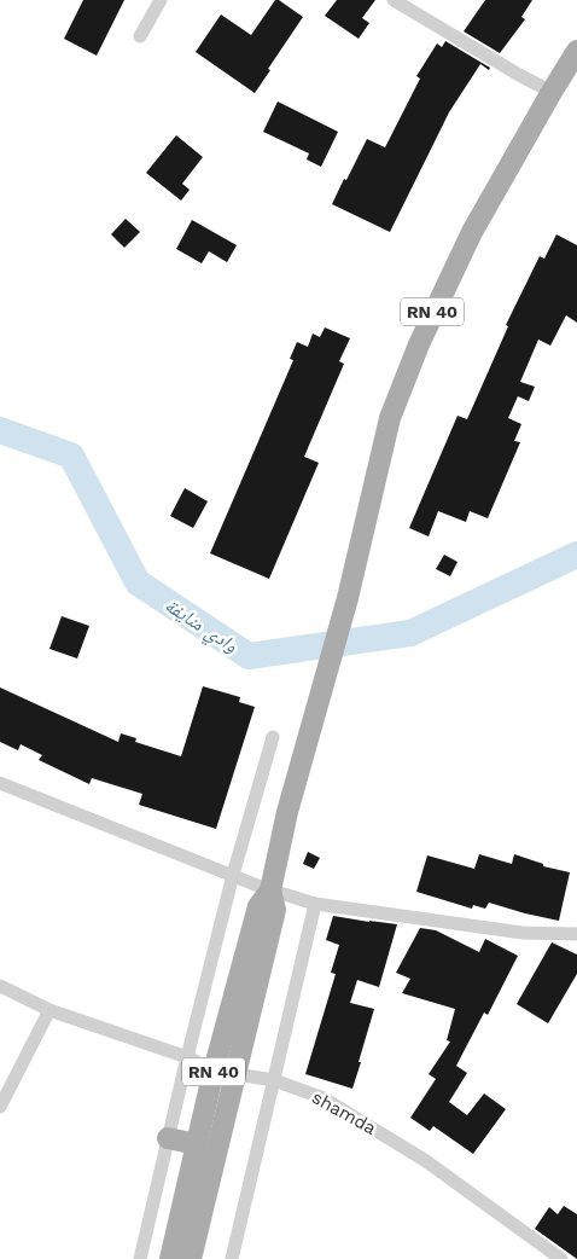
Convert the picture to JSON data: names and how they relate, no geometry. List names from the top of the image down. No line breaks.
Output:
{"streets":{"main road":["RN 40"],"street":["shamda"]},"crossings":[["RN 40","shamda"]],"water":["وادي منايفة"]}
